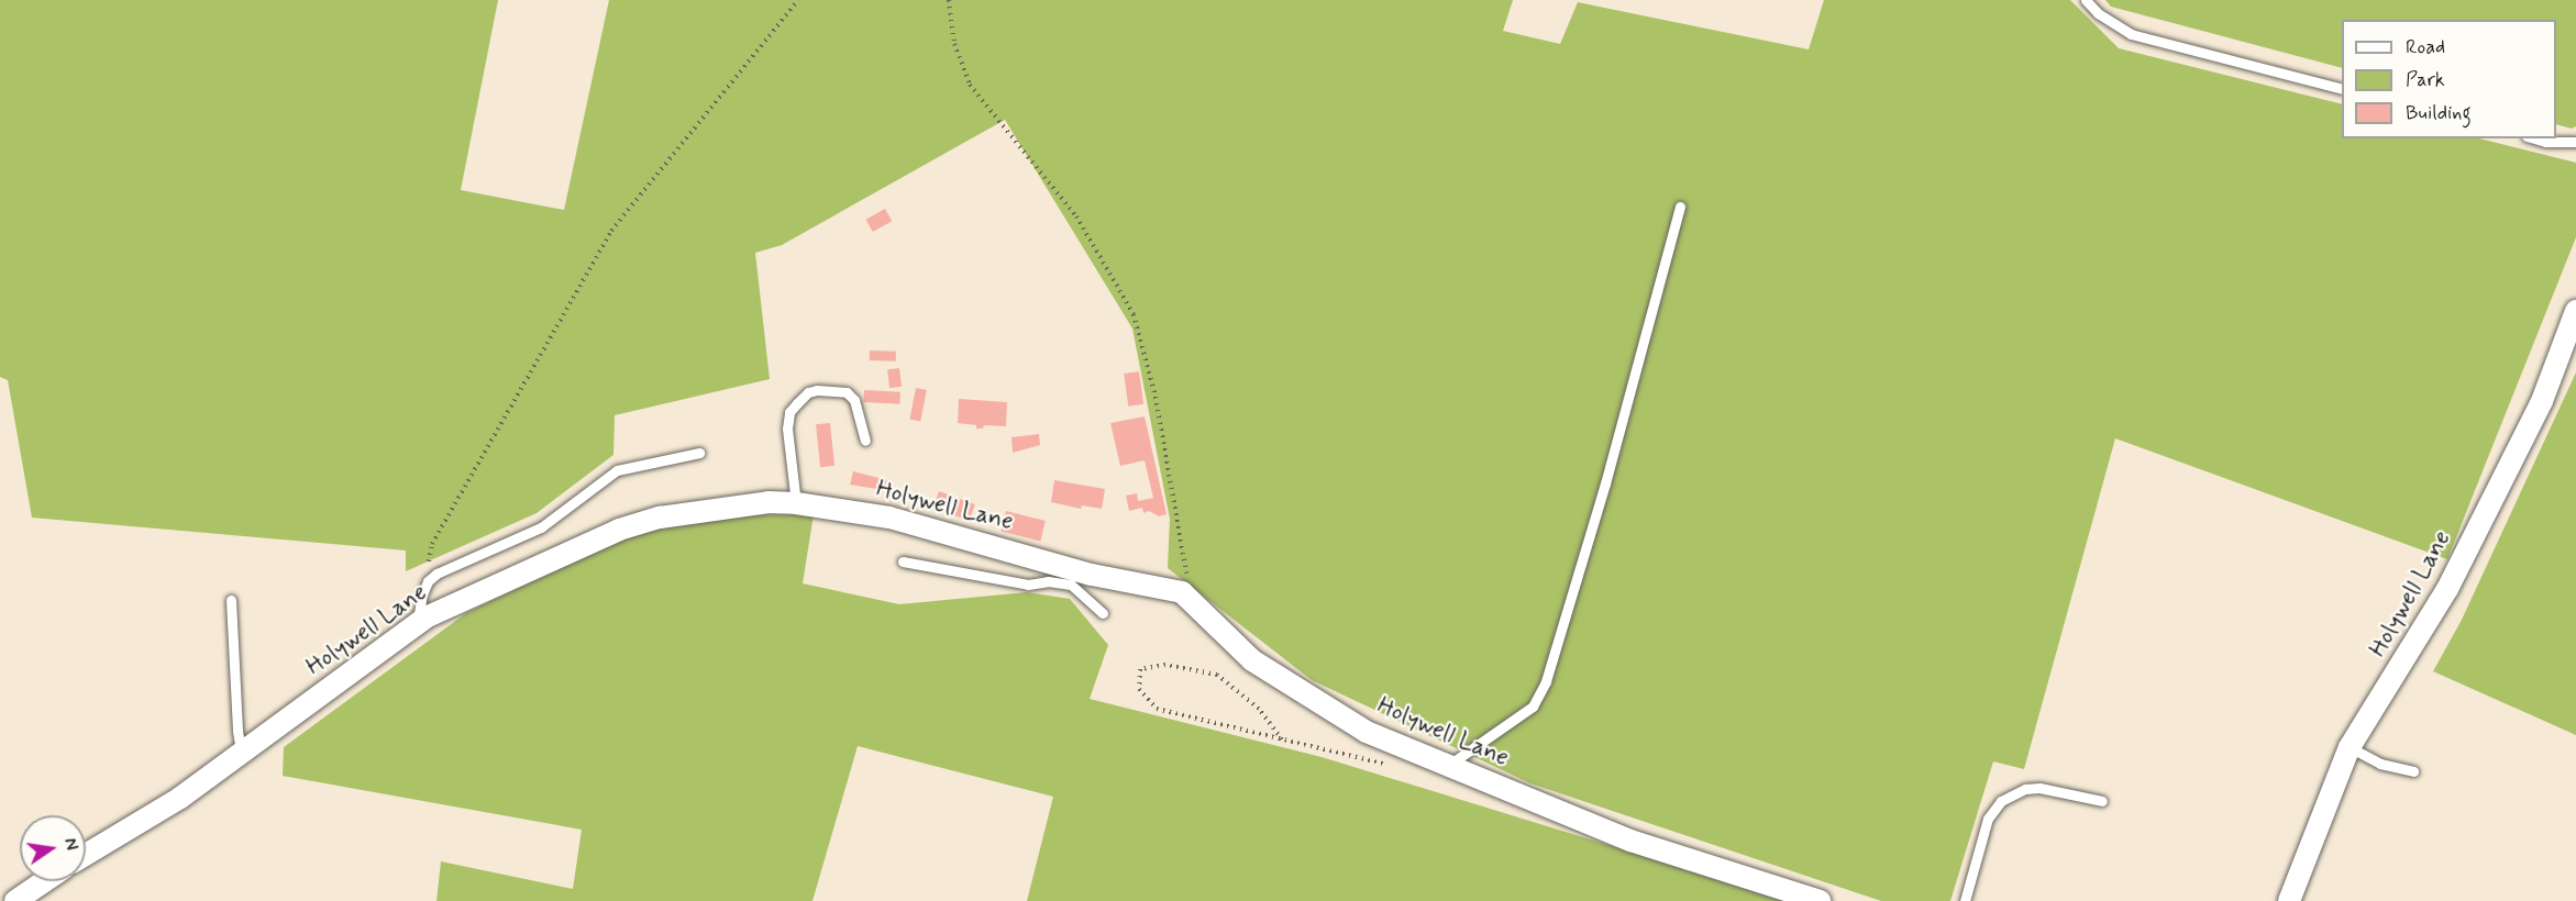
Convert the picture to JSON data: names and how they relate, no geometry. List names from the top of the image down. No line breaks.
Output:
{"streets":{"street":["Holywell Lane"]},"legend":["Road","Park","Building"],"north":"right"}
